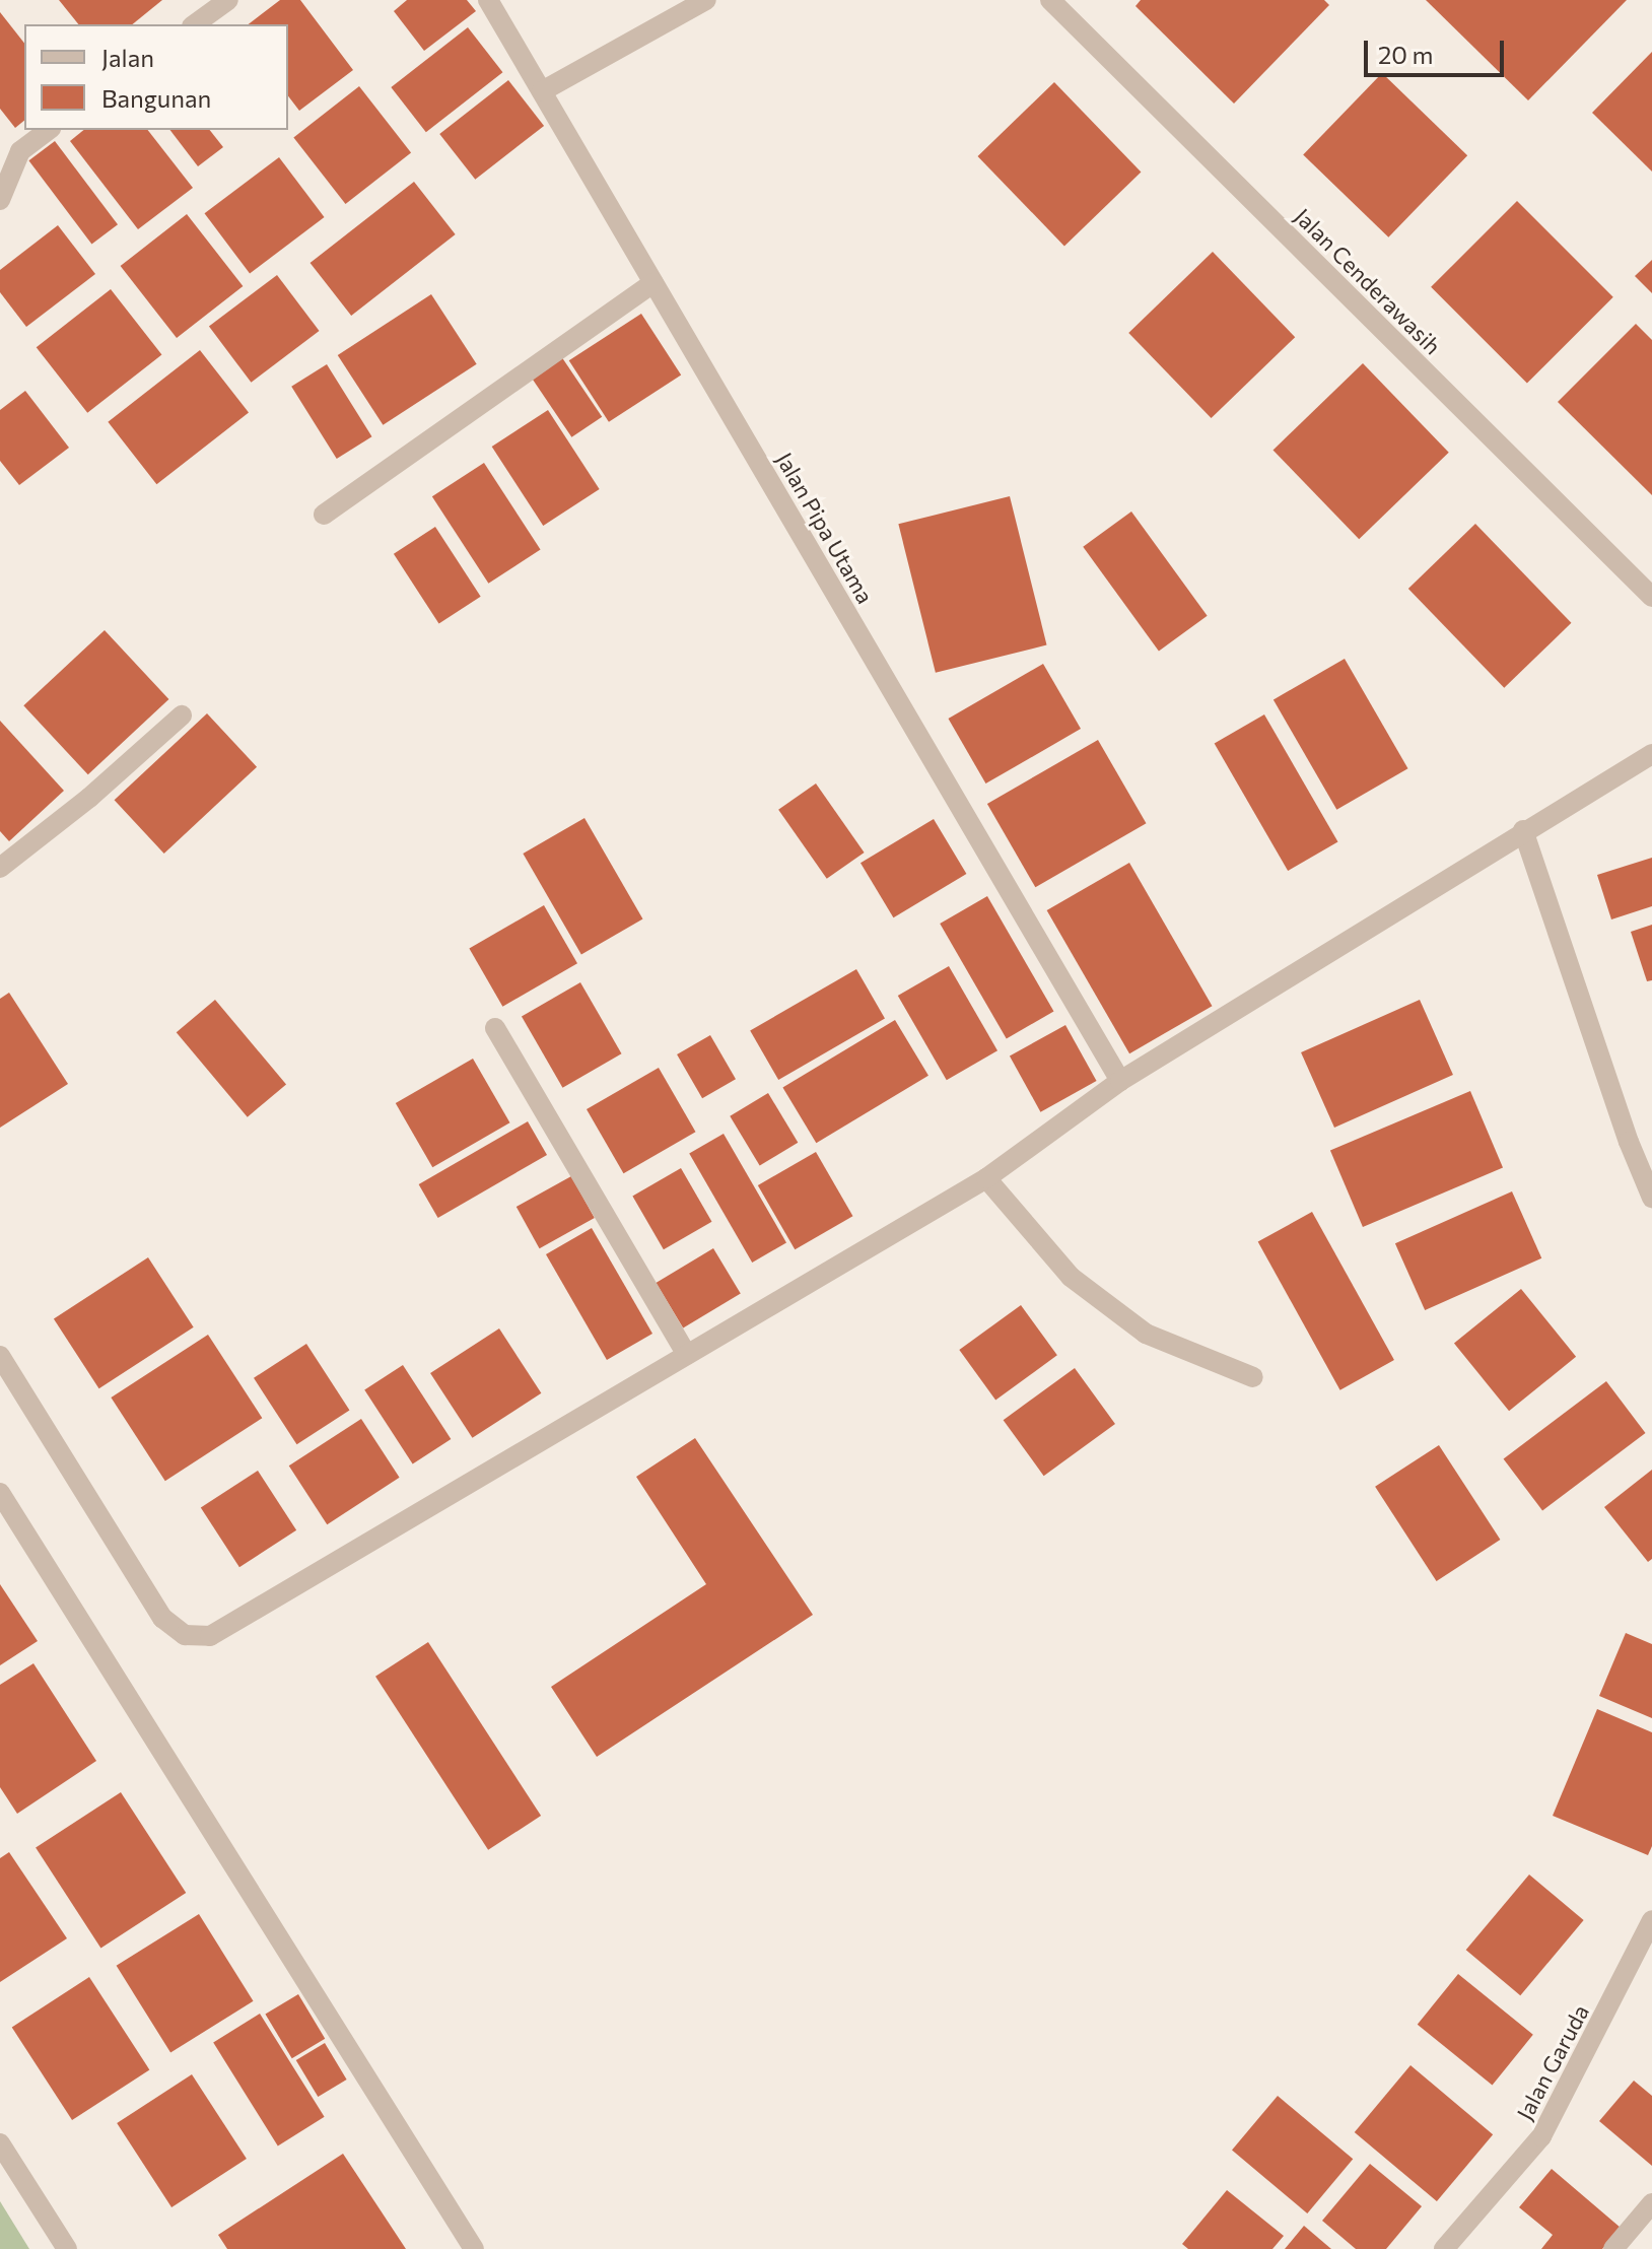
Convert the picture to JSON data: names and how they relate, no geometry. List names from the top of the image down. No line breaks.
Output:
{"streets":{"street":["Jalan Cenderawasih","Jalan Pipa Utama","Jalan Garuda"]},"legend":["Jalan","Bangunan"],"scale_bar":"20 m"}
